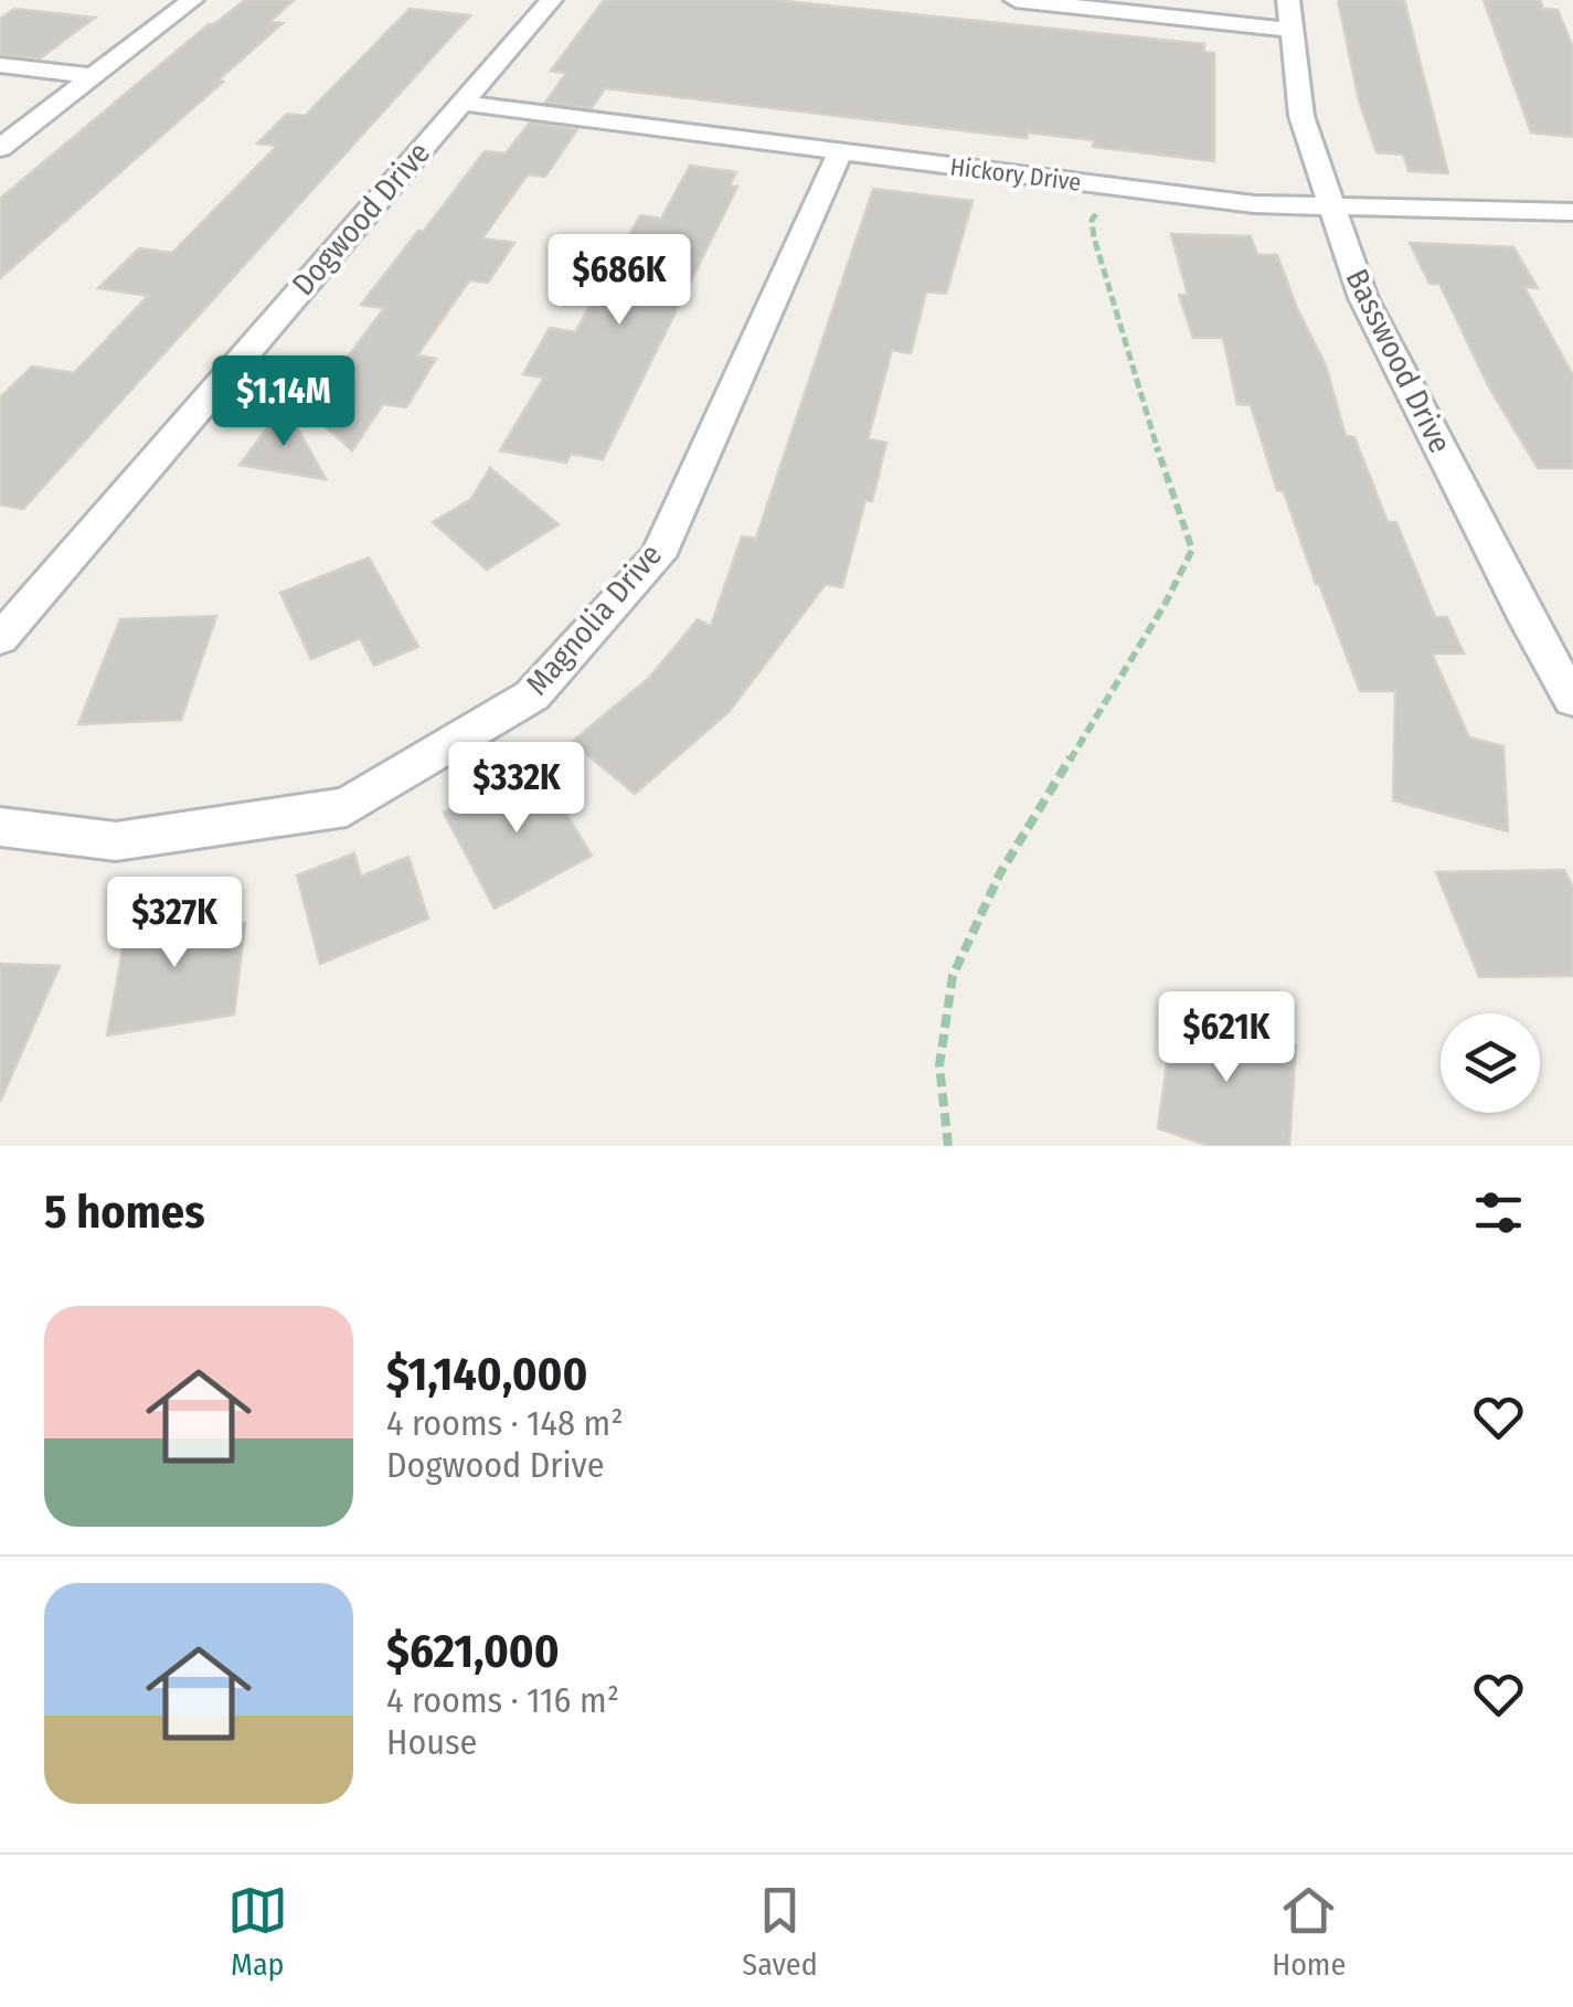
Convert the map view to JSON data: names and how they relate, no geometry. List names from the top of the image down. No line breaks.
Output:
{"streets":{"street":["Hickory Drive","Dogwood Drive","Basswood Drive","Magnolia Drive"]},"crossings":[["Hickory Drive","Dogwood Drive"],["Hickory Drive","Basswood Drive"],["Hickory Drive","Magnolia Drive"]],"page":{"price":["$686K","$1.14M","$332K","$327K","$621K"],"heading":"5 homes","list":[{"name":"$1,140,000","note":"4 rooms · 148 m² · Dogwood Drive"},{"name":"$621,000","note":"4 rooms · 116 m² · House"}],"tabs":["Map","Saved","Home"]}}
